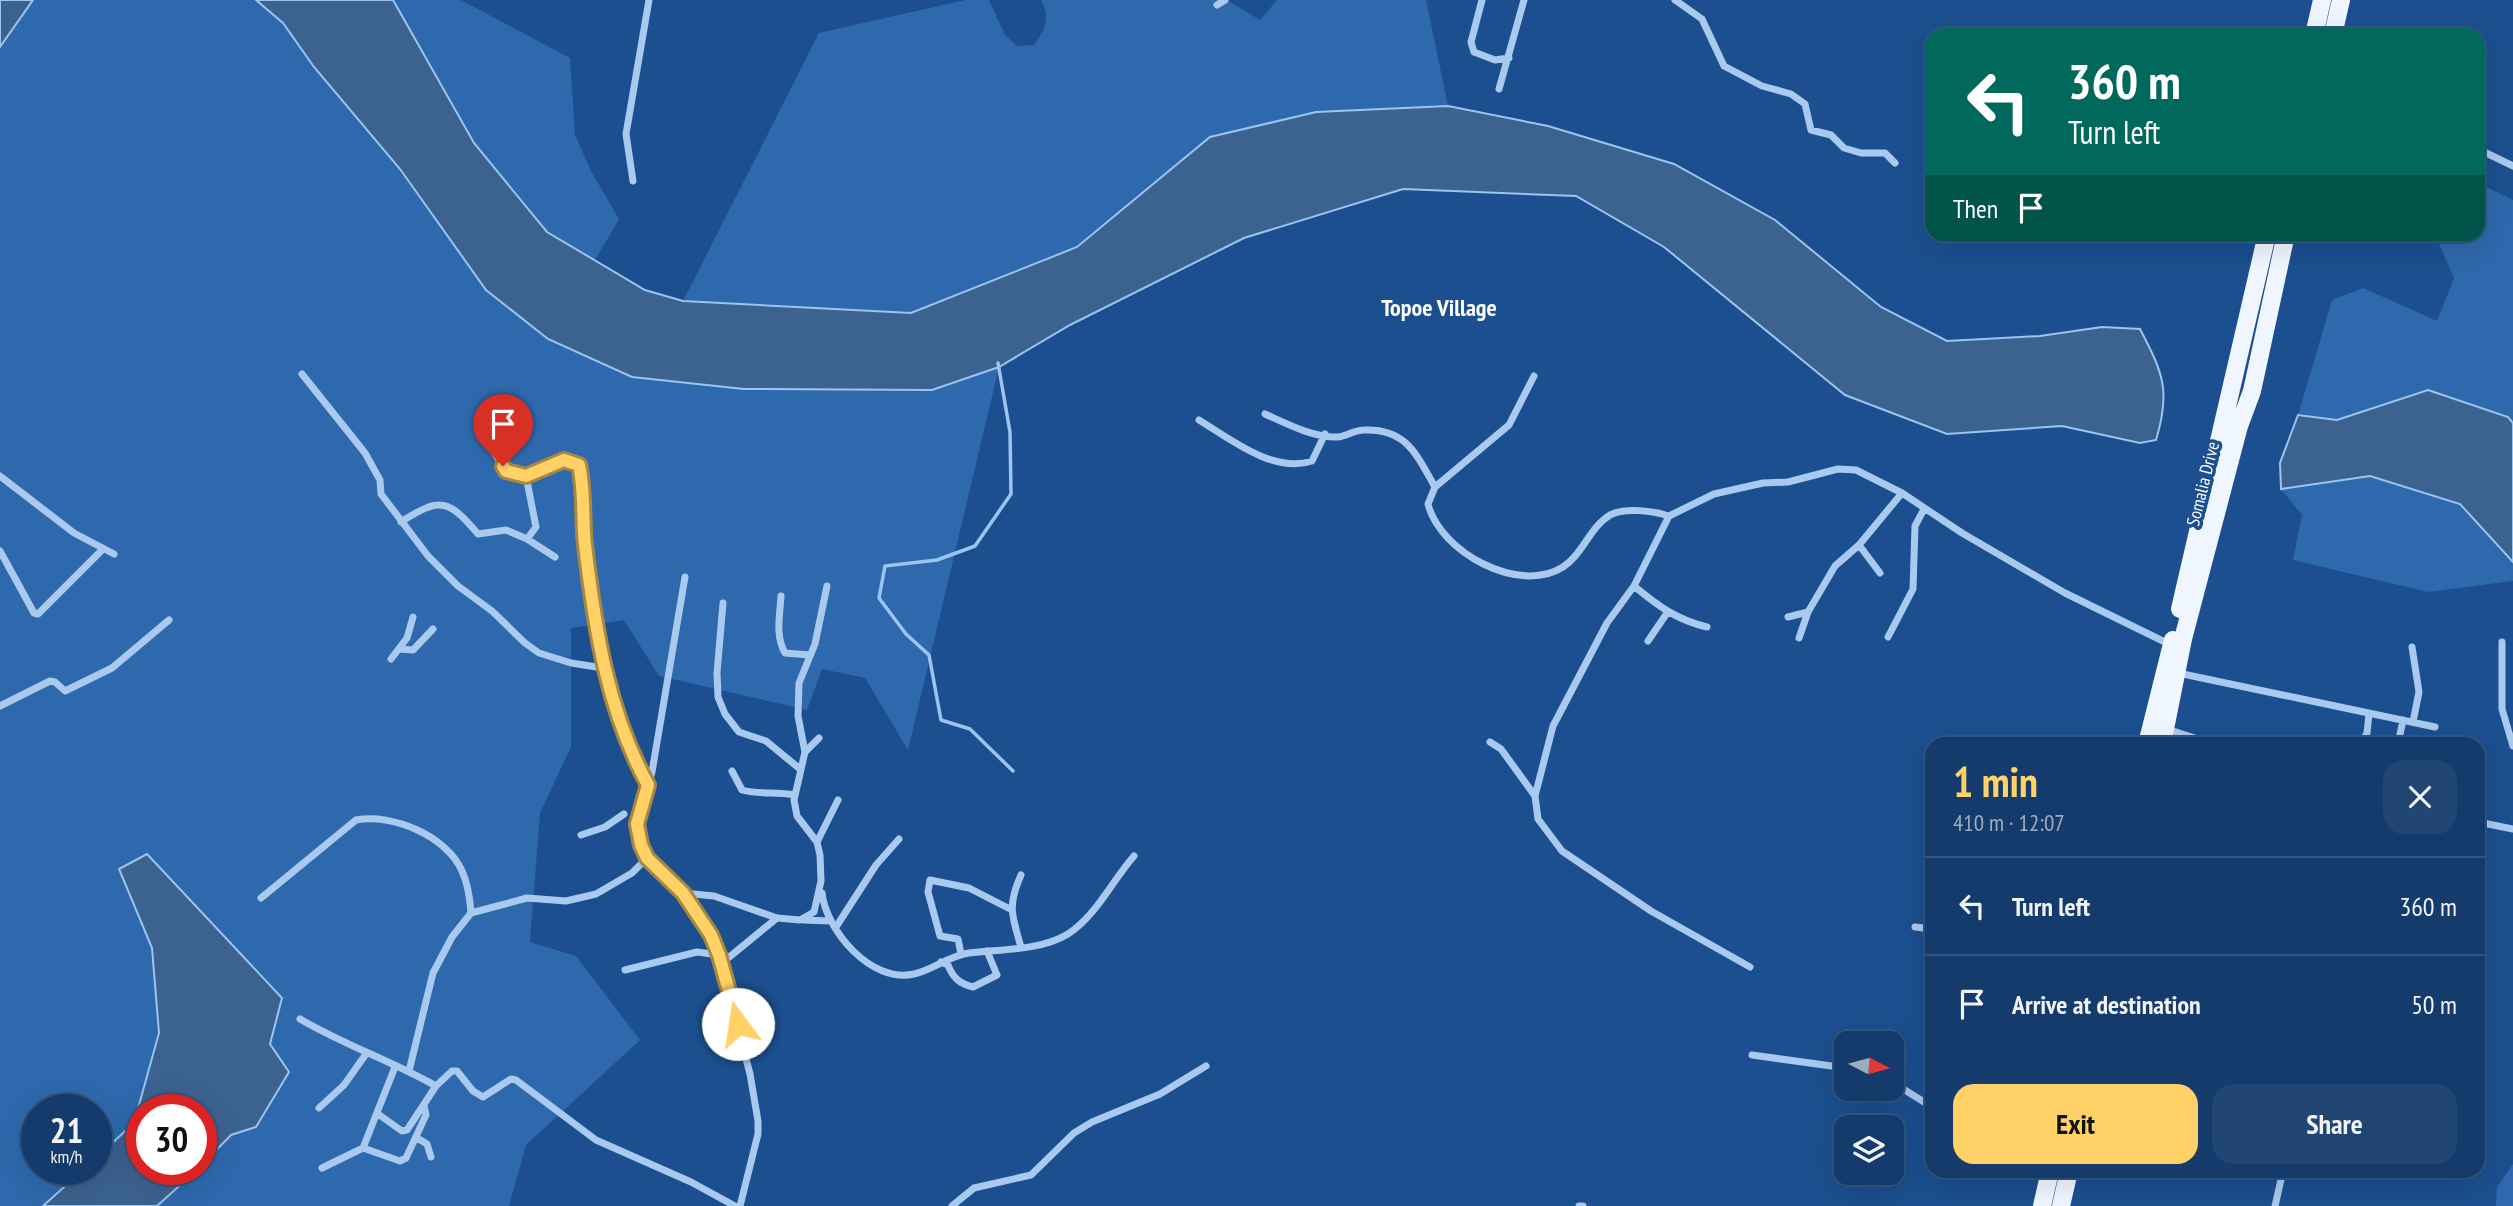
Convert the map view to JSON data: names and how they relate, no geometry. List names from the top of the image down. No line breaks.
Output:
{"streets":{"main road":["Somalia Drive"]},"districts":["Topoe Village"],"north":"right","page":{"turn":["360 m","Turn left"],"then":"Then","heading":["1 min","410 m · 12:07"],"list":[{"name":"Turn left","value":"360 m"},{"name":"Arrive at destination","value":"50 m"}],"buttons":["Exit","Share"],"speed":"21 km/h","limit":"30"}}
